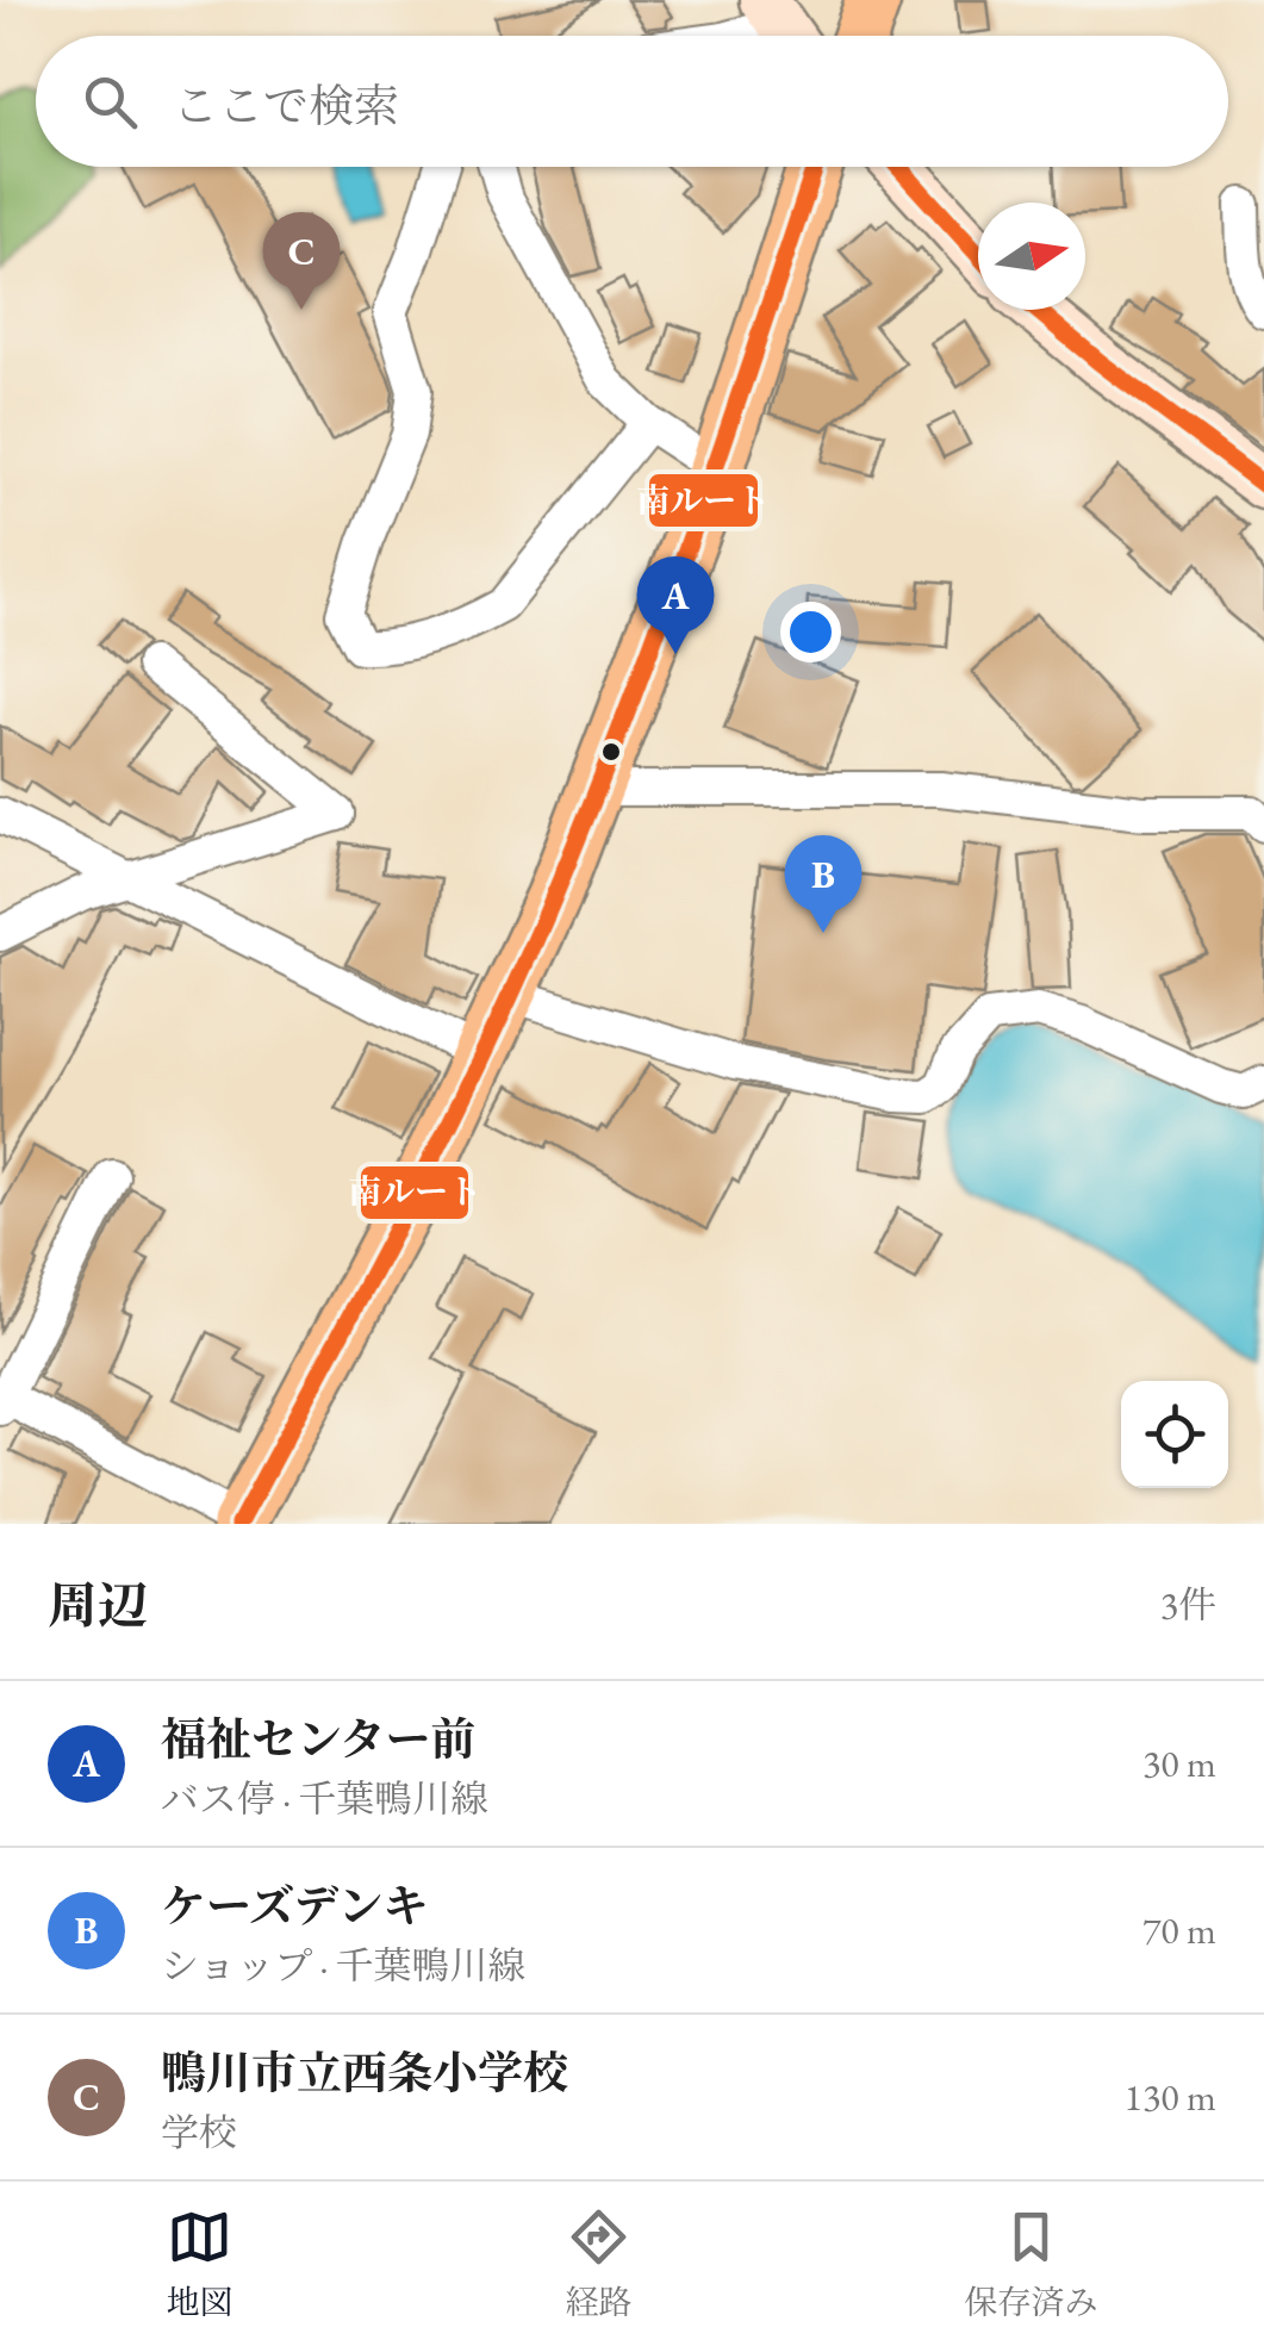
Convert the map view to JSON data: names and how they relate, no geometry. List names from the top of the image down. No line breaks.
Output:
{"lines":["transit line 南ルート"],"north":"right","page":{"search":"ここで検索","pins":["C","A","B"],"heading":["周辺","3件"],"list":[{"mark":"A","name":"福祉センター前","note":"バス停 · 千葉鴨川線","value":"30 m"},{"mark":"B","name":"ケーズデンキ","note":"ショップ · 千葉鴨川線","value":"70 m"},{"mark":"C","name":"鴨川市立西条小学校","note":"学校","value":"130 m"}],"nav":["地図","経路","保存済み"]}}
